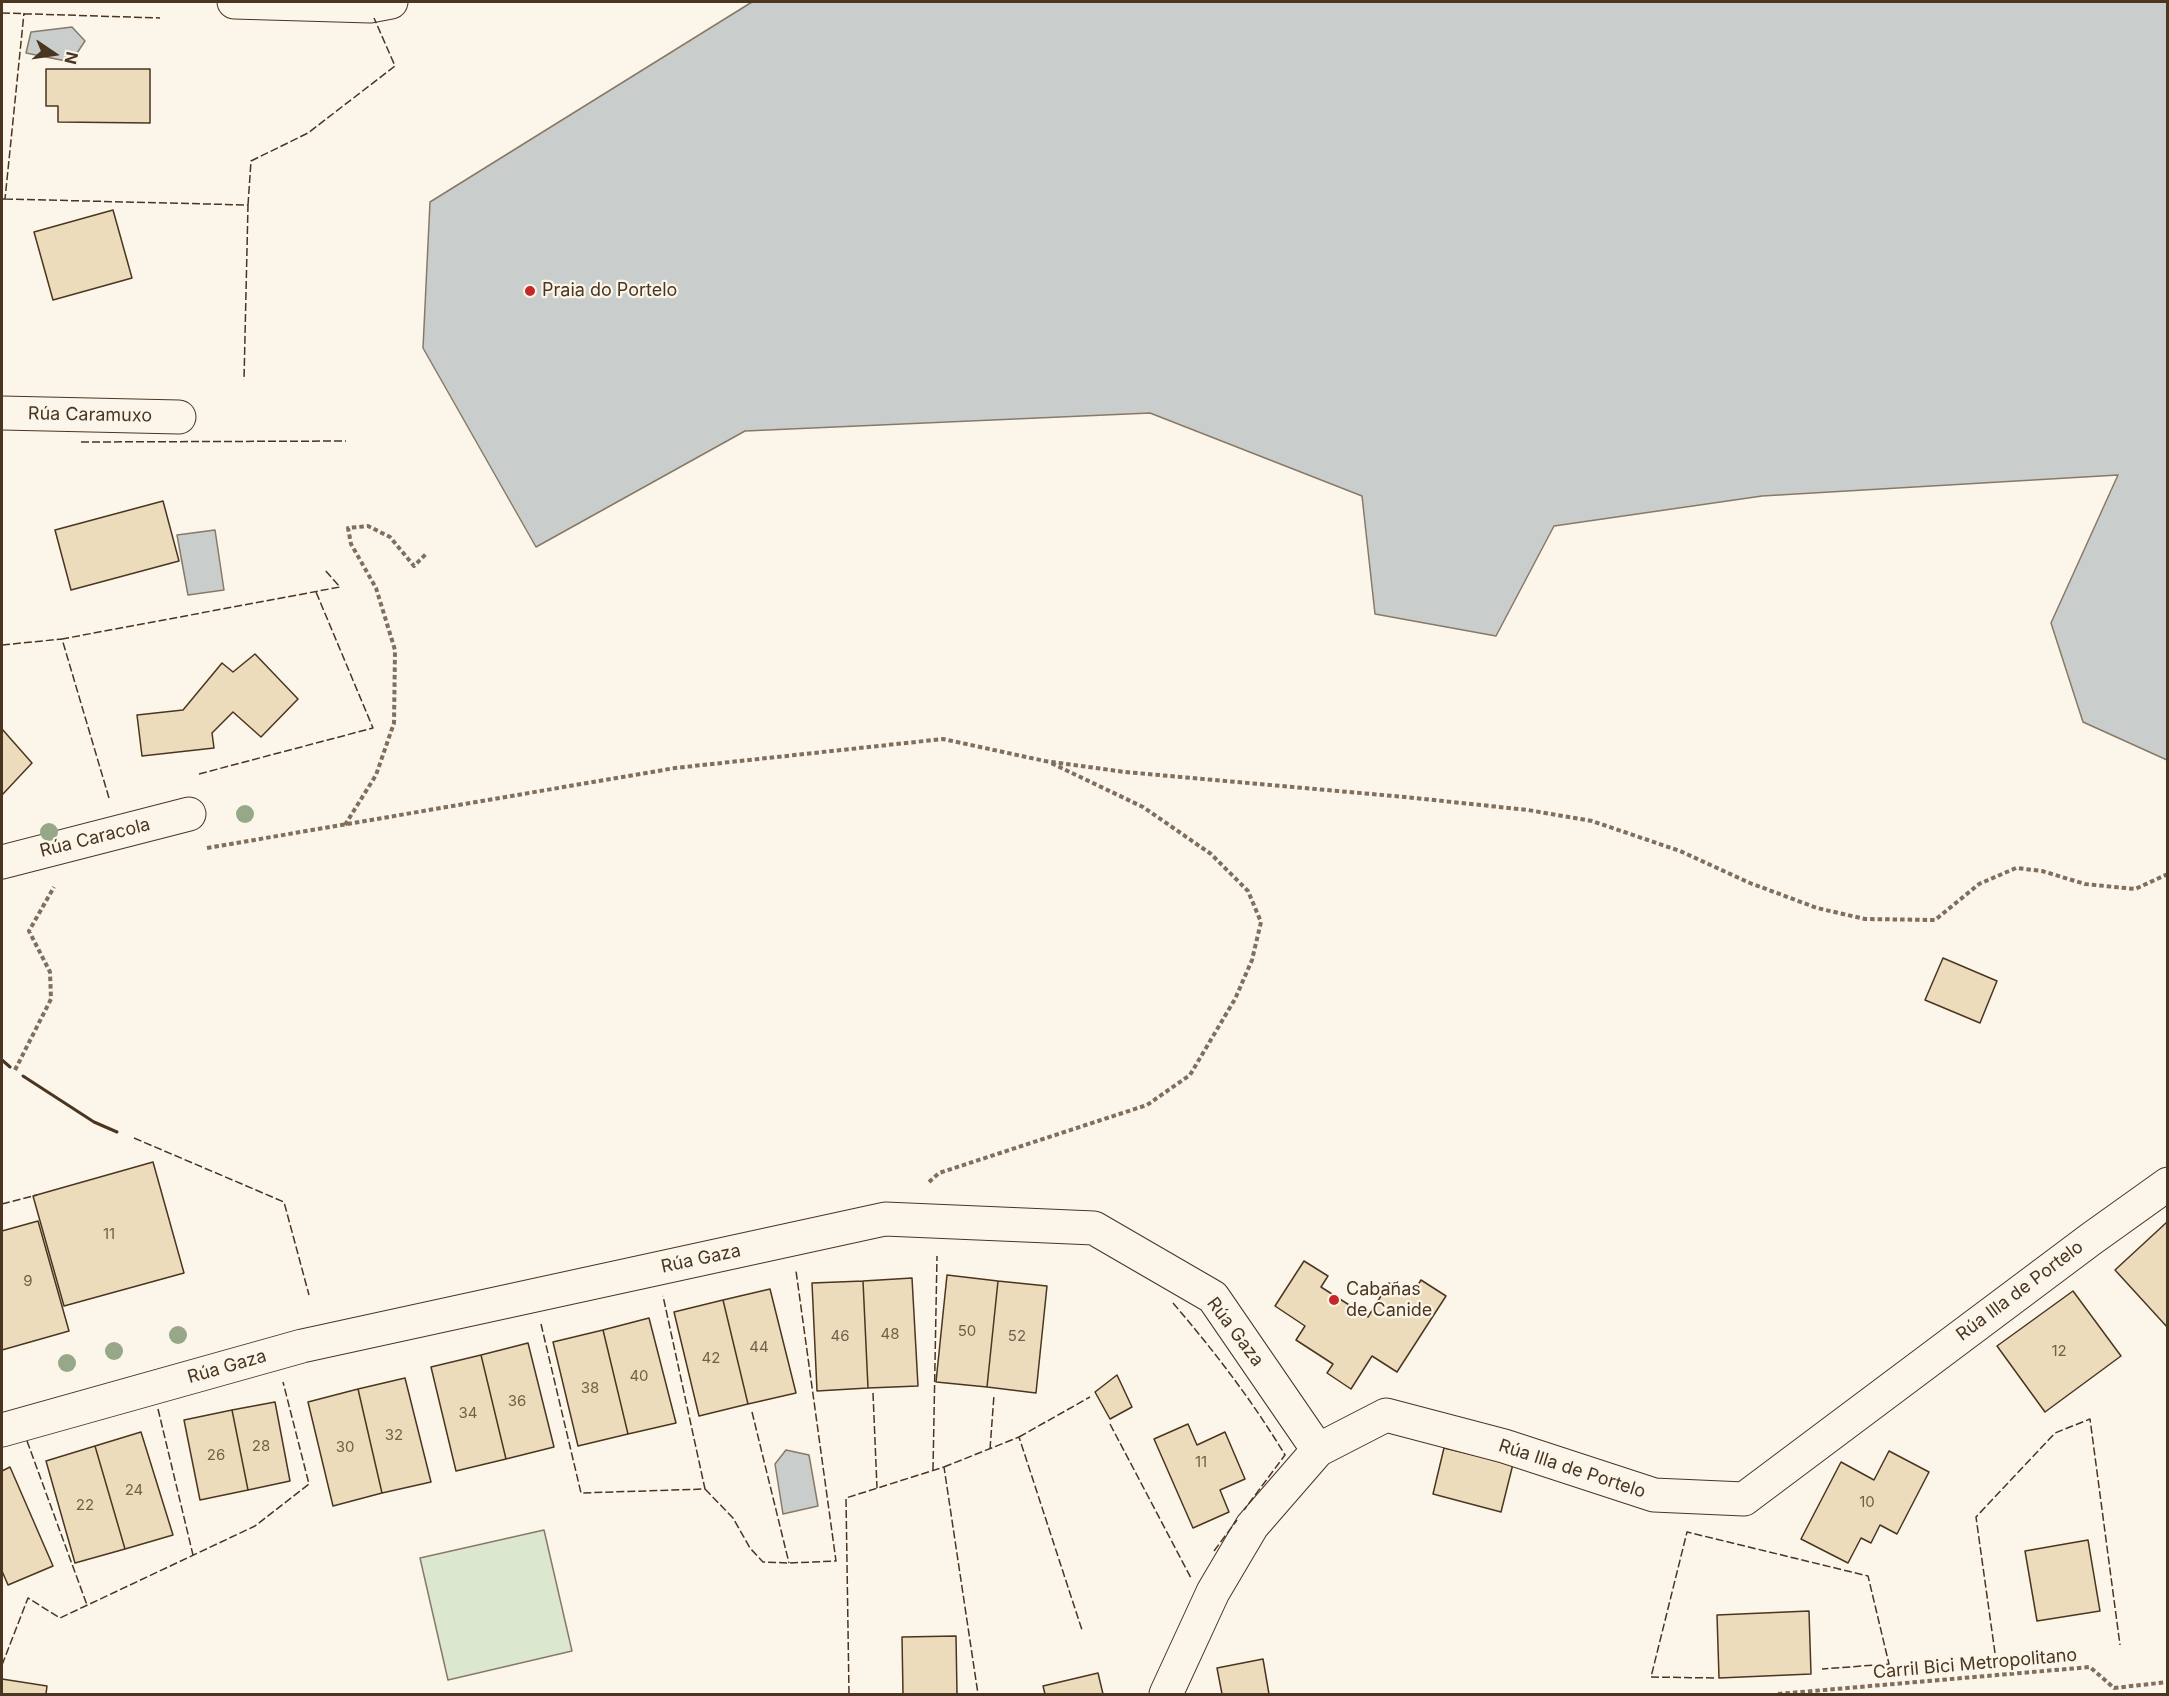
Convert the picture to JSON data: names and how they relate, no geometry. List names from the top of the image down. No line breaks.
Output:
{"streets":{"street":["Rúa Caramuxo","Rúa Caracola","Rúa Gaza","Rúa Illa de Portelo"],"path":["Carril Bici Metropolitano"]},"crossings":[["Rúa Gaza","Rúa Illa de Portelo"]],"places":["Praia do Portelo","Cabañas de Canide"],"house_numbers":["11","9","50","48","46","52","44","12","42","40","38","36","34","32","28","30","26","11","24","10","22"],"north":"right"}
